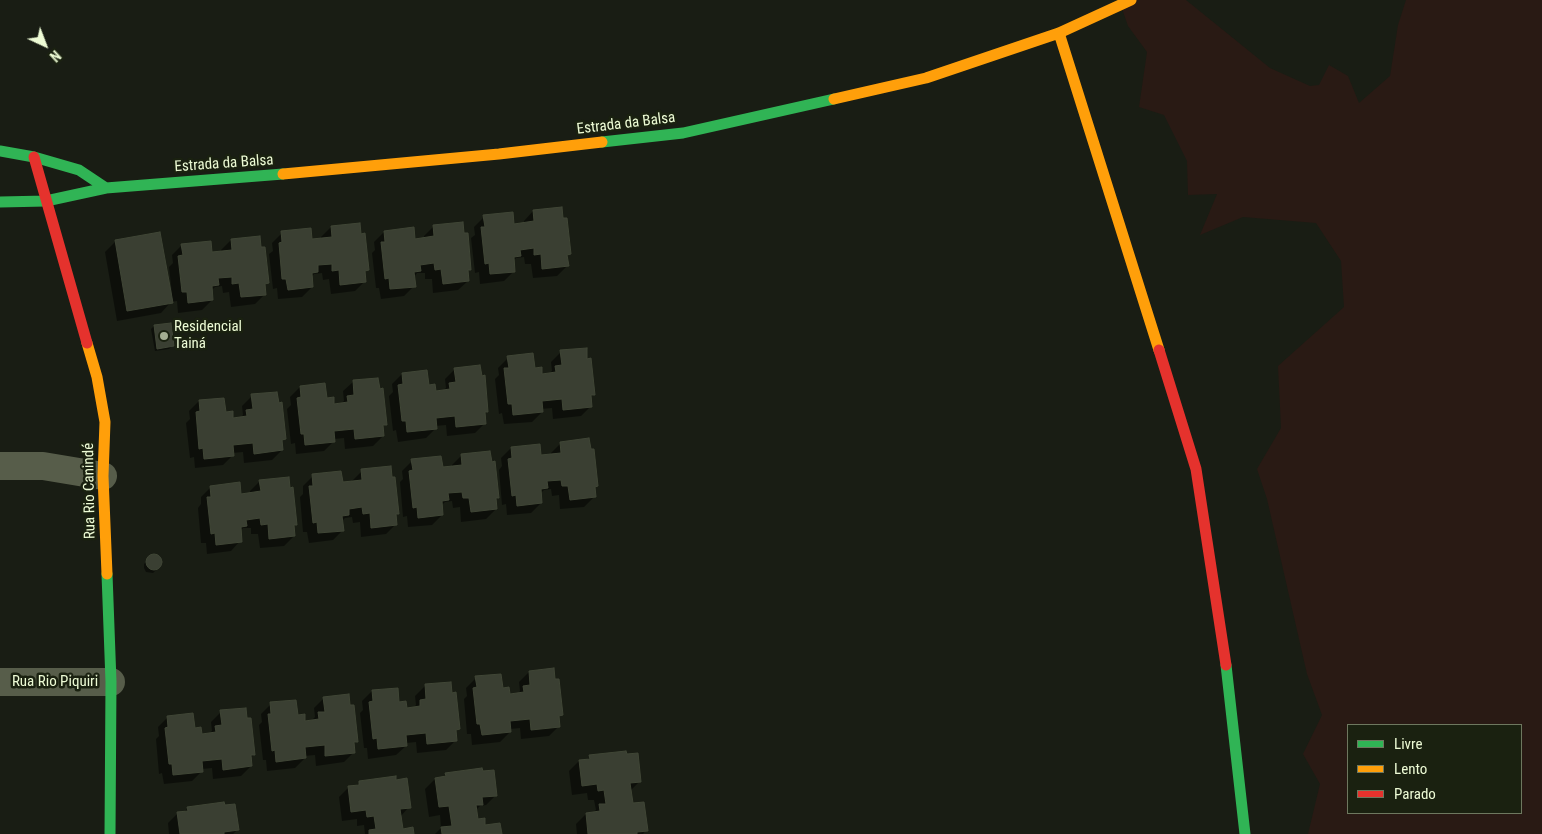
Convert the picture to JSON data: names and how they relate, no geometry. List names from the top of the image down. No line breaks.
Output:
{"streets":{"street":["Estrada da Balsa","Rua Rio Canindé","Rua Rio Piquiri"]},"crossings":[["Estrada da Balsa","Rua Rio Canindé"],["Rua Rio Canindé","Rua Rio Piquiri"]],"places":["Residencial Tainá"],"legend":["Livre","Lento","Parado"],"north":"bottom right"}
